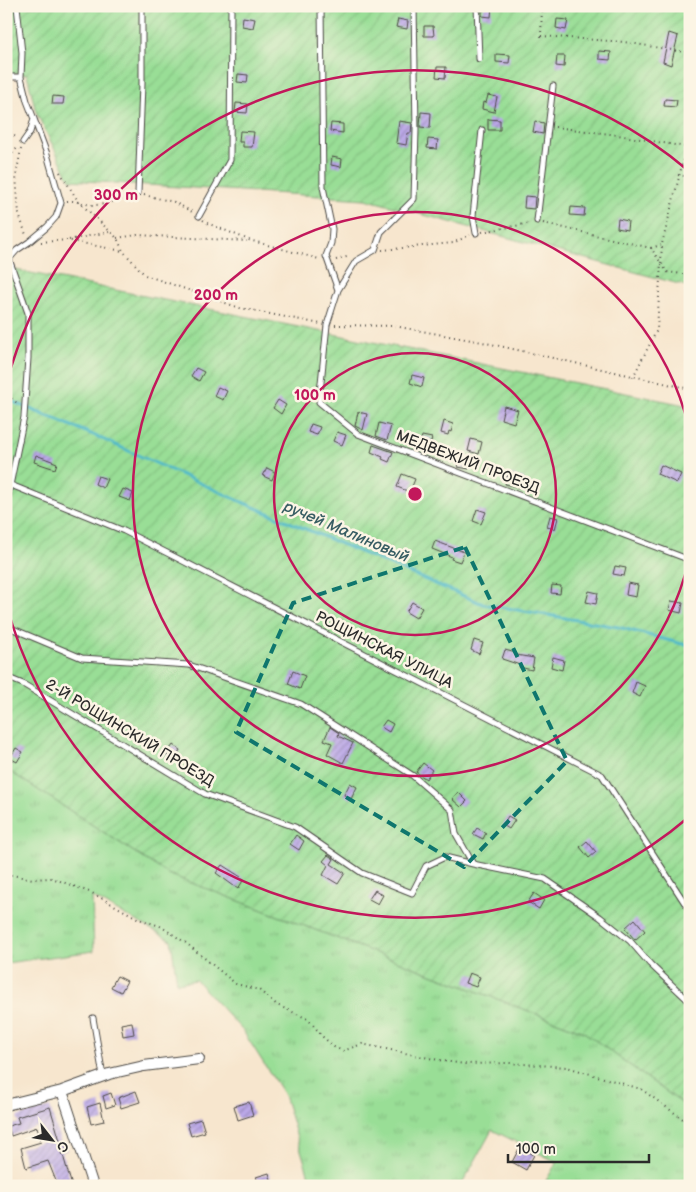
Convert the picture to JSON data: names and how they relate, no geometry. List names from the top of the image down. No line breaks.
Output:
{"streets":{"lane":["МЕДВЕЖИЙ ПРОЕЗД","РОЩИНСКАЯ УЛИЦА","2-Й РОЩИНСКИЙ ПРОЕЗД"]},"water":["ручей Малиновый"],"scale_bar":"100 m","north":"bottom right","rings":["300 m","200 m","100 m"]}
